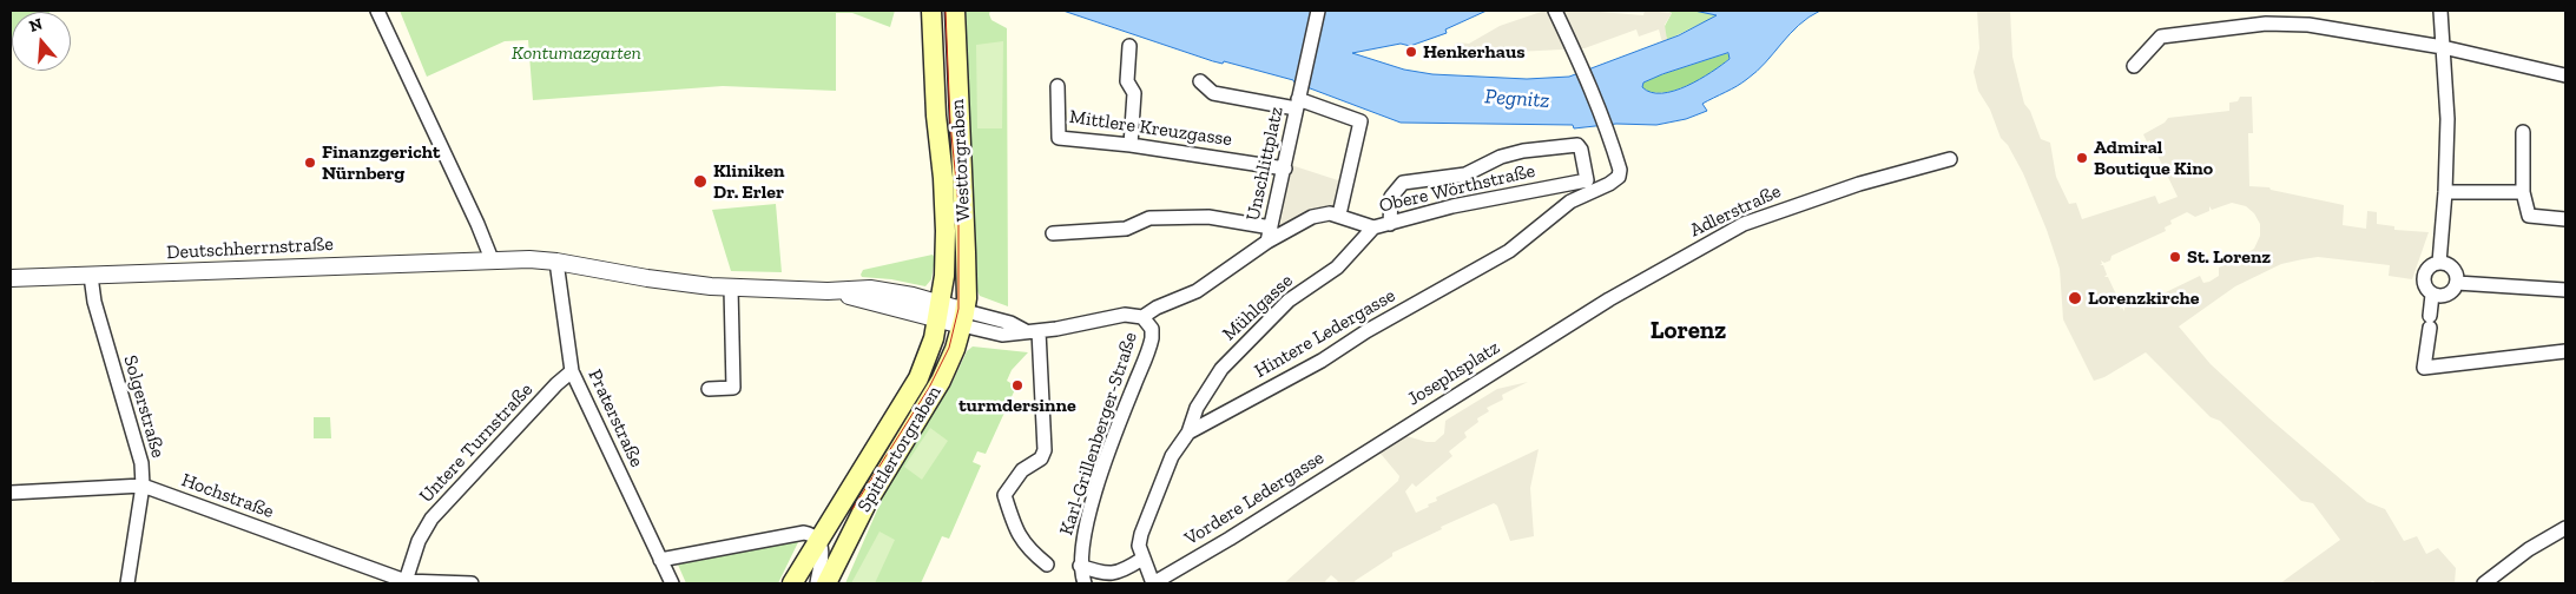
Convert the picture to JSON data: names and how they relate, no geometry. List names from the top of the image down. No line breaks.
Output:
{"streets":{"main road":["Westtorgraben","Spittlertorgraben"],"street":["Mittlere Kreuzgasse","Unschlittplatz","Obere Wörthstraße","Adlerstraße","Deutschherrnstraße","Mühlgasse","Hintere Ledergasse","Josephsplatz","Solgerstraße","Praterstraße","Karl-Grillenberger-Straße","Untere Turnstraße","Hochstraße","Vordere Ledergasse"]},"crossings":[["Mittlere Kreuzgasse","Unschlittplatz"],["Westtorgraben","Spittlertorgraben"],["Unschlittplatz","Obere Wörthstraße"],["Obere Wörthstraße","Mühlgasse"],["Adlerstraße","Josephsplatz"],["Deutschherrnstraße","Solgerstraße"],["Mühlgasse","Hintere Ledergasse"],["Hintere Ledergasse","Karl-Grillenberger-Straße"],["Hintere Ledergasse","Vordere Ledergasse"],["Josephsplatz","Vordere Ledergasse"],["Solgerstraße","Hochstraße"],["Praterstraße","Untere Turnstraße"],["Untere Turnstraße","Hochstraße"]],"districts":["Lorenz"],"water":["Pegnitz"],"parks":["Kontumazgarten"],"places":["Henkerhaus","Admiral Boutique Kino","Finanzgericht Nürnberg","Kliniken Dr. Erler","St. Lorenz","Lorenzkirche","turmdersinne"],"north":"top"}
